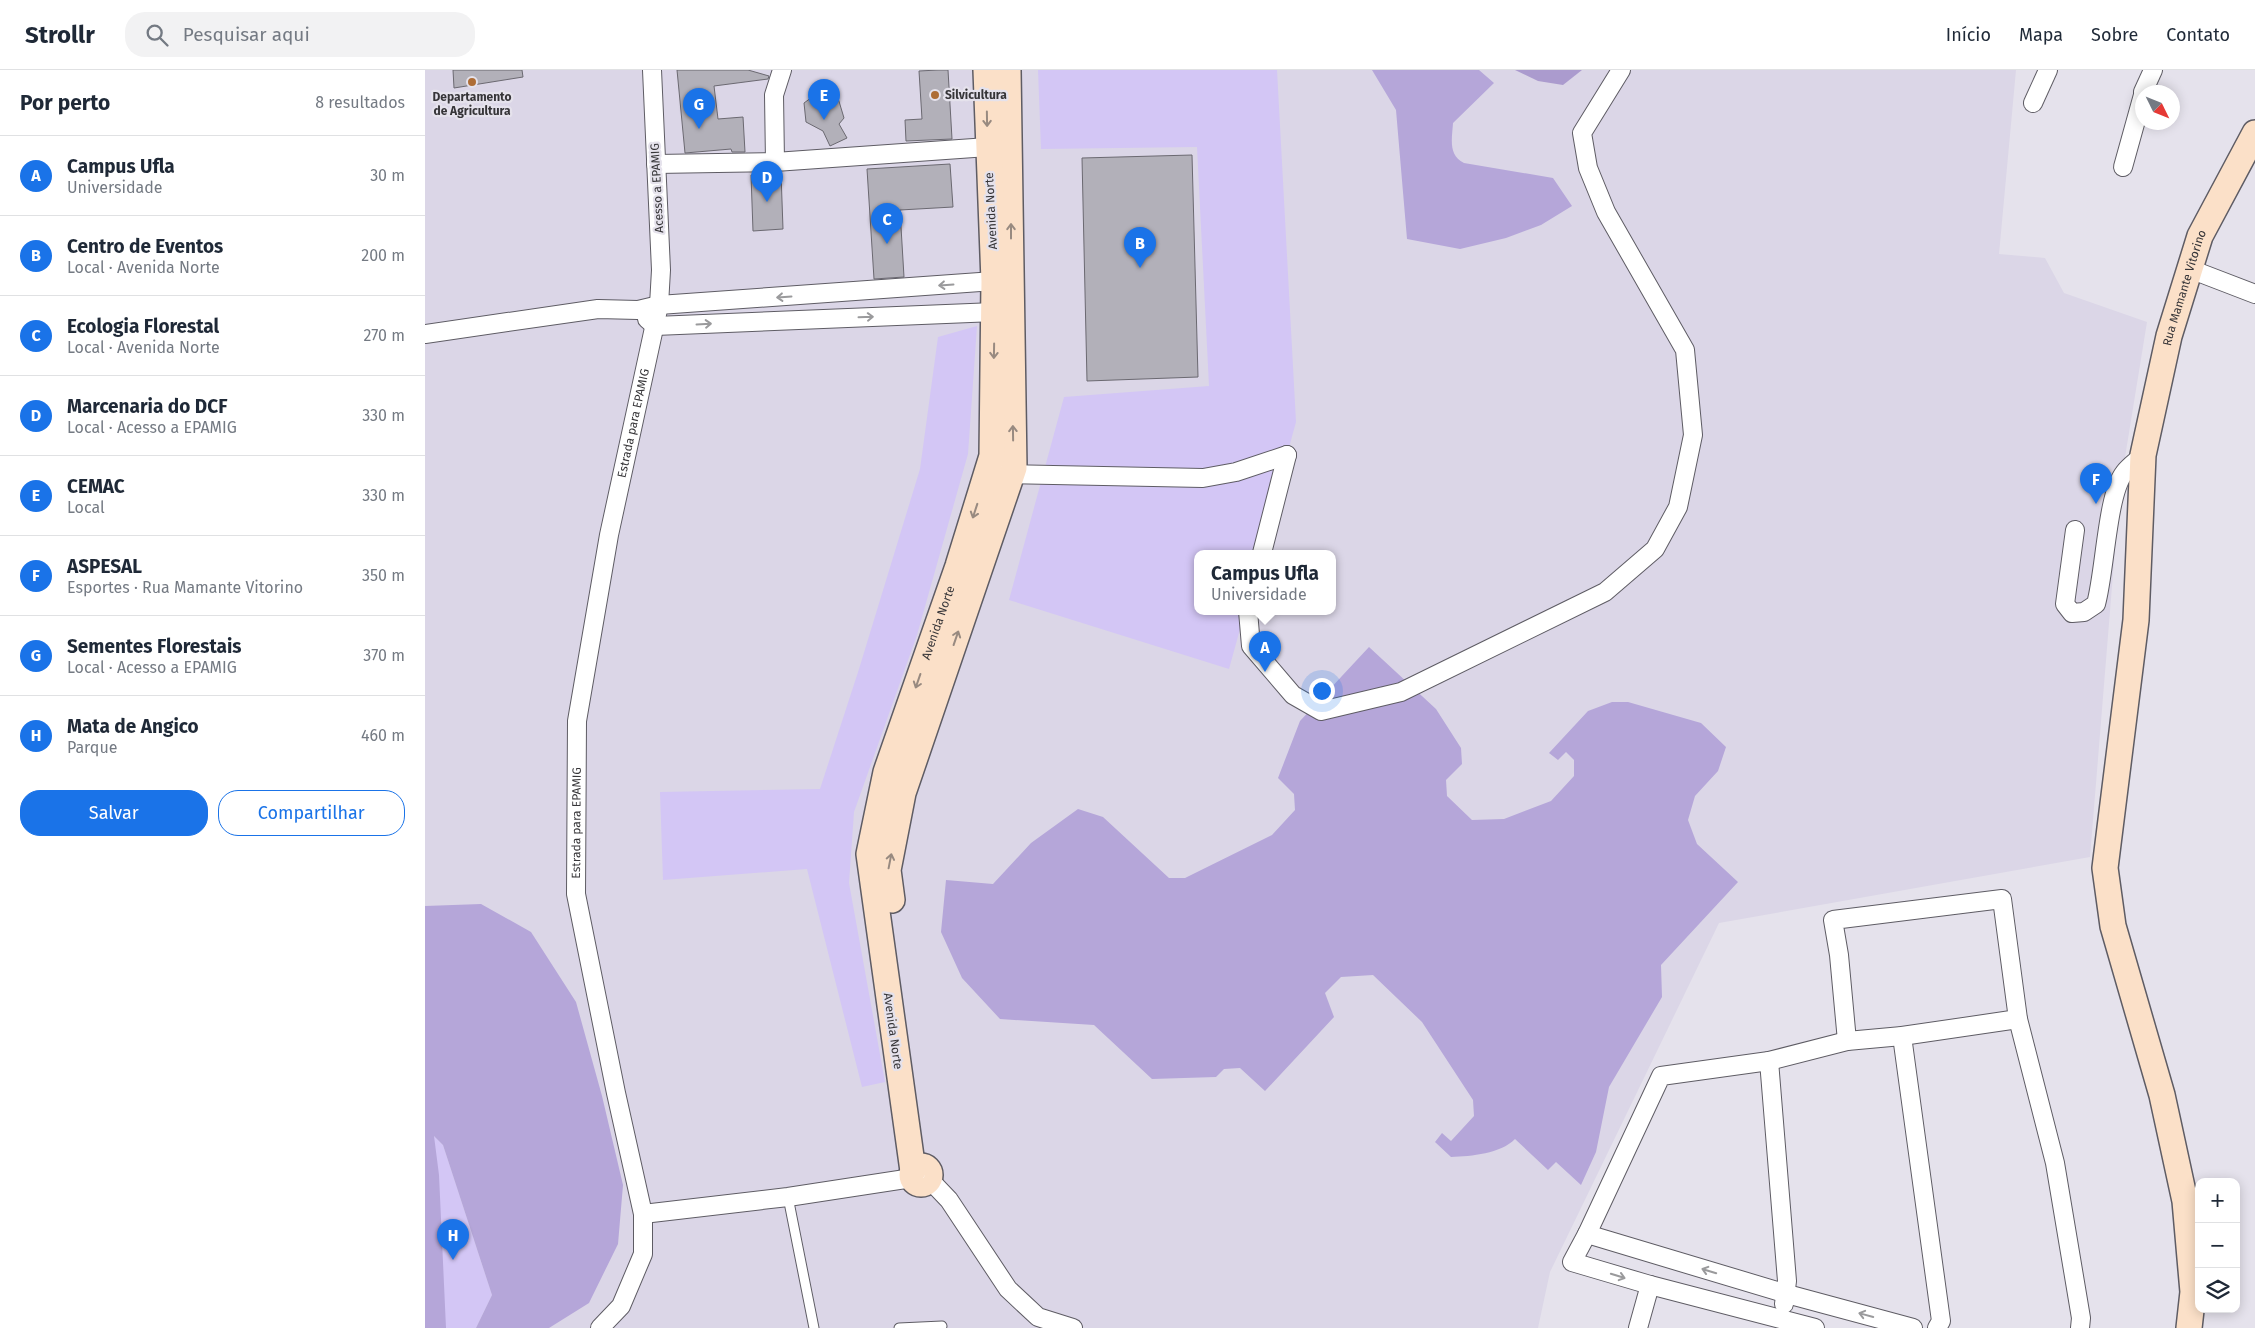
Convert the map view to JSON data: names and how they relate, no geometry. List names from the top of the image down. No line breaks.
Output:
{"streets":{"street":["Acesso a EPAMIG","Avenida Norte","Rua Mamante Vitorino","Estrada para EPAMIG"]},"crossings":[["Acesso a EPAMIG","Estrada para EPAMIG"]],"places":["Departamento de Agricultura","Silvicultura"],"north":"bottom right","page":{"header":"Strollr","search":"Pesquisar aqui","nav":["Início","Mapa","Sobre","Contato"],"heading":["Por perto","8 resultados"],"pins":["E","G","D","C","B","F","A","H"],"list":[{"mark":"A","name":"Campus Ufla","note":"Universidade","value":"30 m"},{"mark":"B","name":"Centro de Eventos","note":"Local · Avenida Norte","value":"200 m"},{"mark":"C","name":"Ecologia Florestal","note":"Local · Avenida Norte","value":"270 m"},{"mark":"D","name":"Marcenaria do DCF","note":"Local · Acesso a EPAMIG","value":"330 m"},{"mark":"E","name":"CEMAC","note":"Local","value":"330 m"},{"mark":"F","name":"ASPESAL","note":"Esportes · Rua Mamante Vitorino","value":"350 m"},{"mark":"G","name":"Sementes Florestais","note":"Local · Acesso a EPAMIG","value":"370 m"},{"mark":"H","name":"Mata de Angico","note":"Parque","value":"460 m"}],"popup":["Campus Ufla","Universidade"],"buttons":["Salvar","Compartilhar"],"map_buttons":["+","−"]}}
